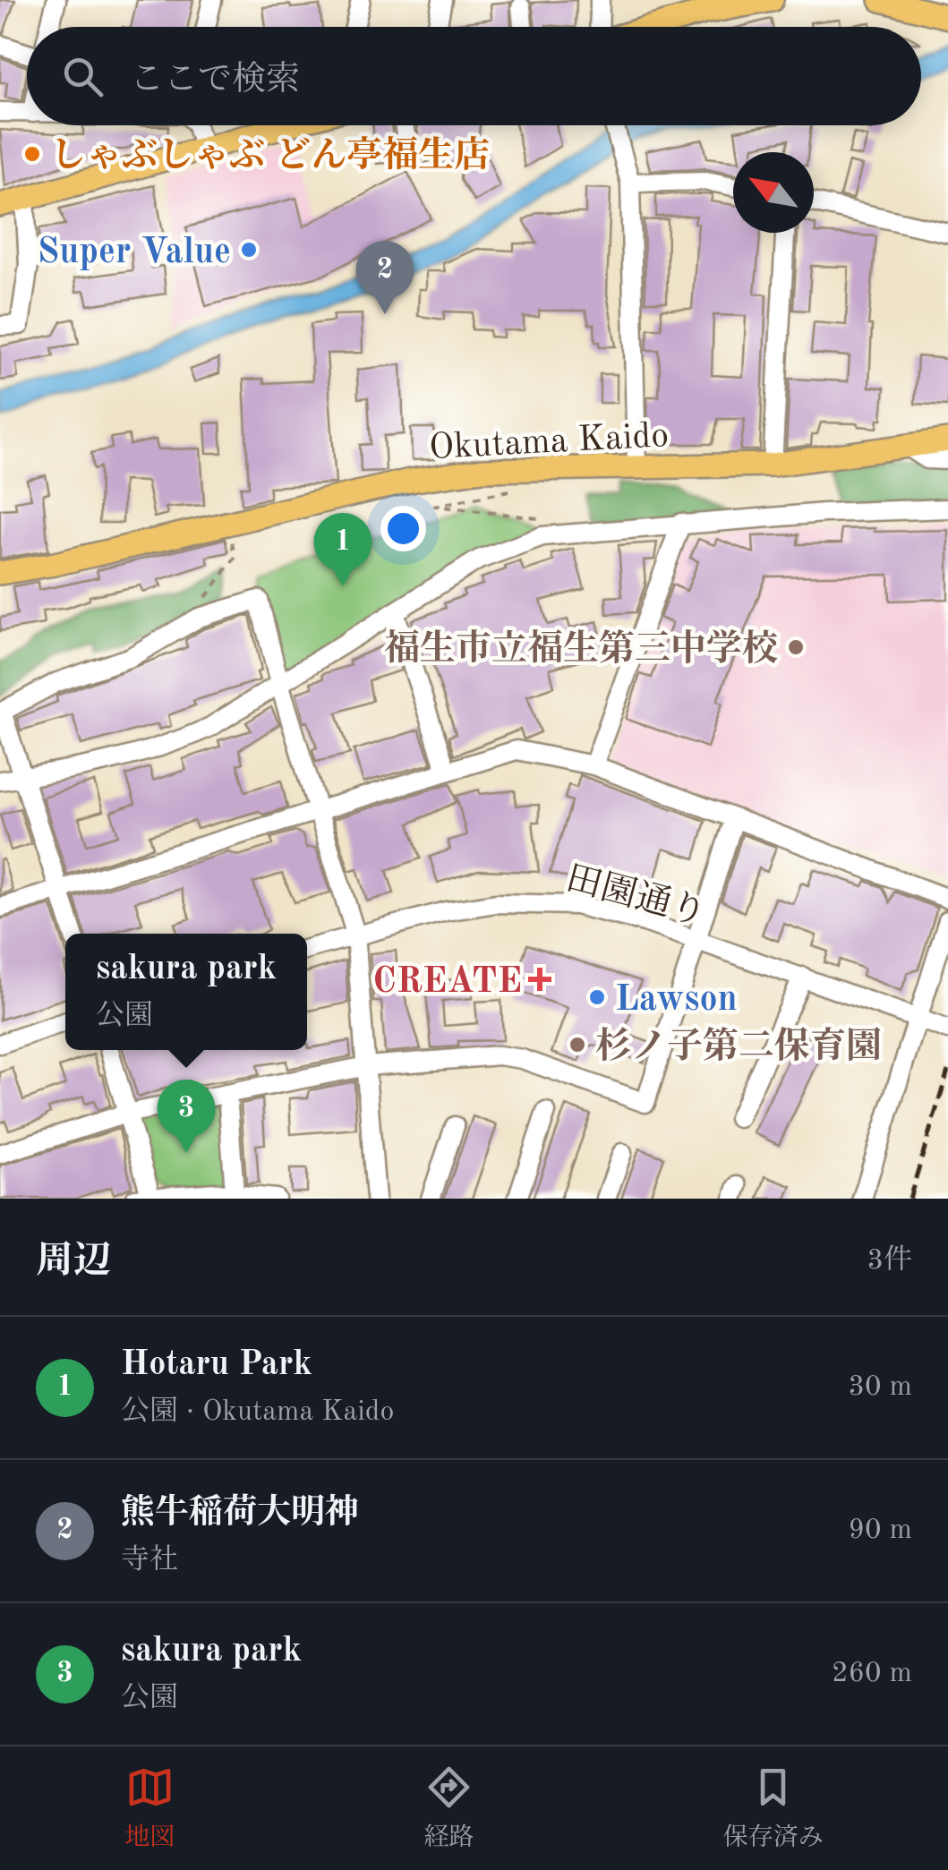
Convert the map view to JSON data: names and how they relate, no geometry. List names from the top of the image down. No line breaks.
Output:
{"streets":{"main road":["Okutama Kaido"],"street":["田園通り"]},"places":{"other":["しゃぶしゃぶ どん亭福生店","Super Value","福生市立福生第三中学校","Lawson","杉ノ子第二保育園"],"health":["CREATE"]},"north":"top left","page":{"search":"ここで検索","pins":["2","1","3"],"popup":["sakura park","公園"],"heading":["周辺","3件"],"list":[{"mark":"1","name":"Hotaru Park","note":"公園 · Okutama Kaido","value":"30 m"},{"mark":"2","name":"熊牛稲荷大明神","note":"寺社","value":"90 m"},{"mark":"3","name":"sakura park","note":"公園","value":"260 m"}],"nav":["地図","経路","保存済み"]}}
